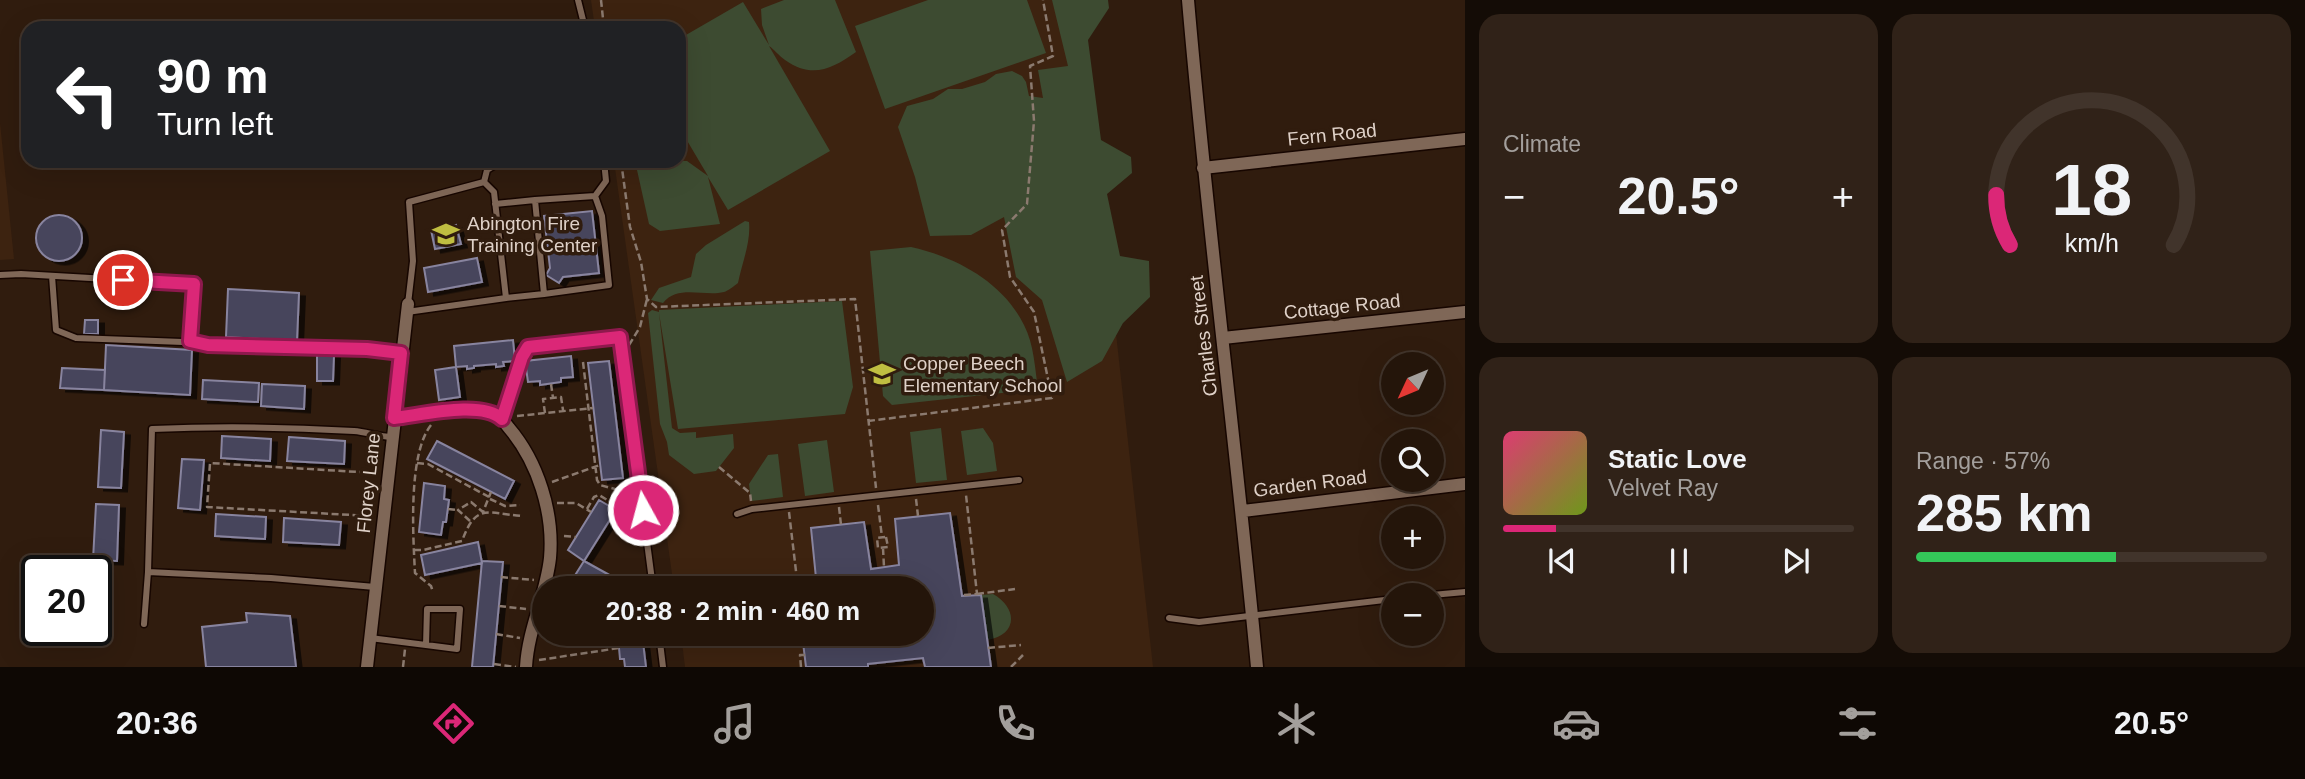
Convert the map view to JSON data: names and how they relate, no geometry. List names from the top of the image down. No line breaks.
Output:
{"streets":{"street":["Fern Road","Cottage Road","Charles Street","Florey Lane","Garden Road"]},"crossings":[["Fern Road","Charles Street"],["Cottage Road","Charles Street"],["Charles Street","Garden Road"]],"places":{"school or university":["Abington Fire Training Center","Copper Beech Elementary School"]},"north":"bottom left","page":{"tile":["Climate",["Range · 57%","285 km"]],"turn":["90 m","Turn left"],"heat":["−","20.5°","+"],"map_buttons":["+","−"],"song":["Static Love","Velvet Ray"],"limit":"20","trip":"20:38 · 2 min · 460 m","tabs":["20:36","20.5°"],"gauge":["18","km/h"]}}
